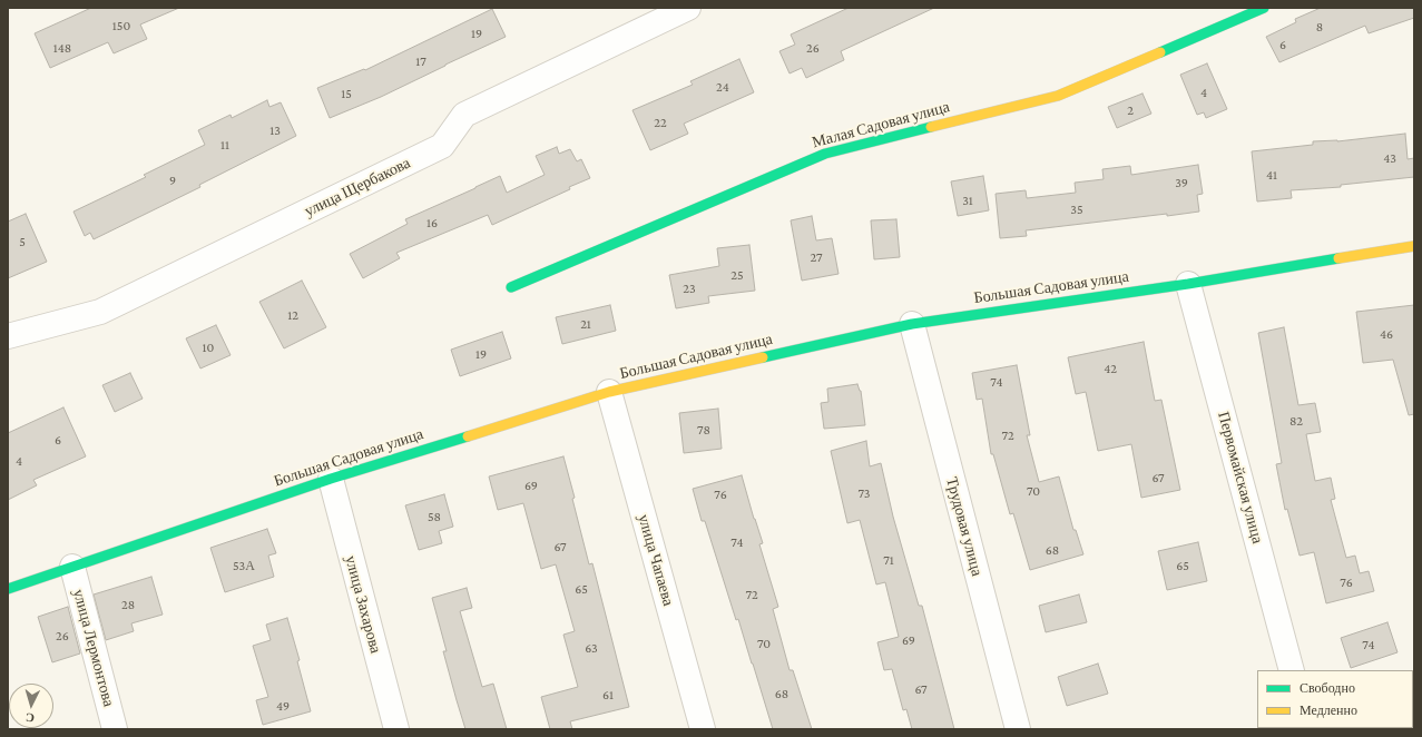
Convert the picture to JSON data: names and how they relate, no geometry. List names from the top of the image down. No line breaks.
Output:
{"streets":{"main road":["Малая Садовая улица","Большая Садовая улица"],"street":["улица Щербакова","Первомайская улица","Трудовая улица","улица Чапаева","улица Захарова","улица Лермонтова"]},"crossings":[["Большая Садовая улица","Первомайская улица"],["Большая Садовая улица","Трудовая улица"],["Большая Садовая улица","улица Чапаева"],["Большая Садовая улица","улица Захарова"],["Большая Садовая улица","улица Лермонтова"]],"house_numbers":["150","8","19","6","148","26","17","24","4","15","2","22","13","11","43","41","9","39","31","35","16","5","27","25","23","12","21","46","10","19","42","74","82","78","72","6","4","67","69","70","73","76","58","74","67","68","71","53А","65","76","65","72","28","26","69","70","74","63","67","68","61","49"],"legend":["Свободно","Медленно"],"north":"bottom"}
